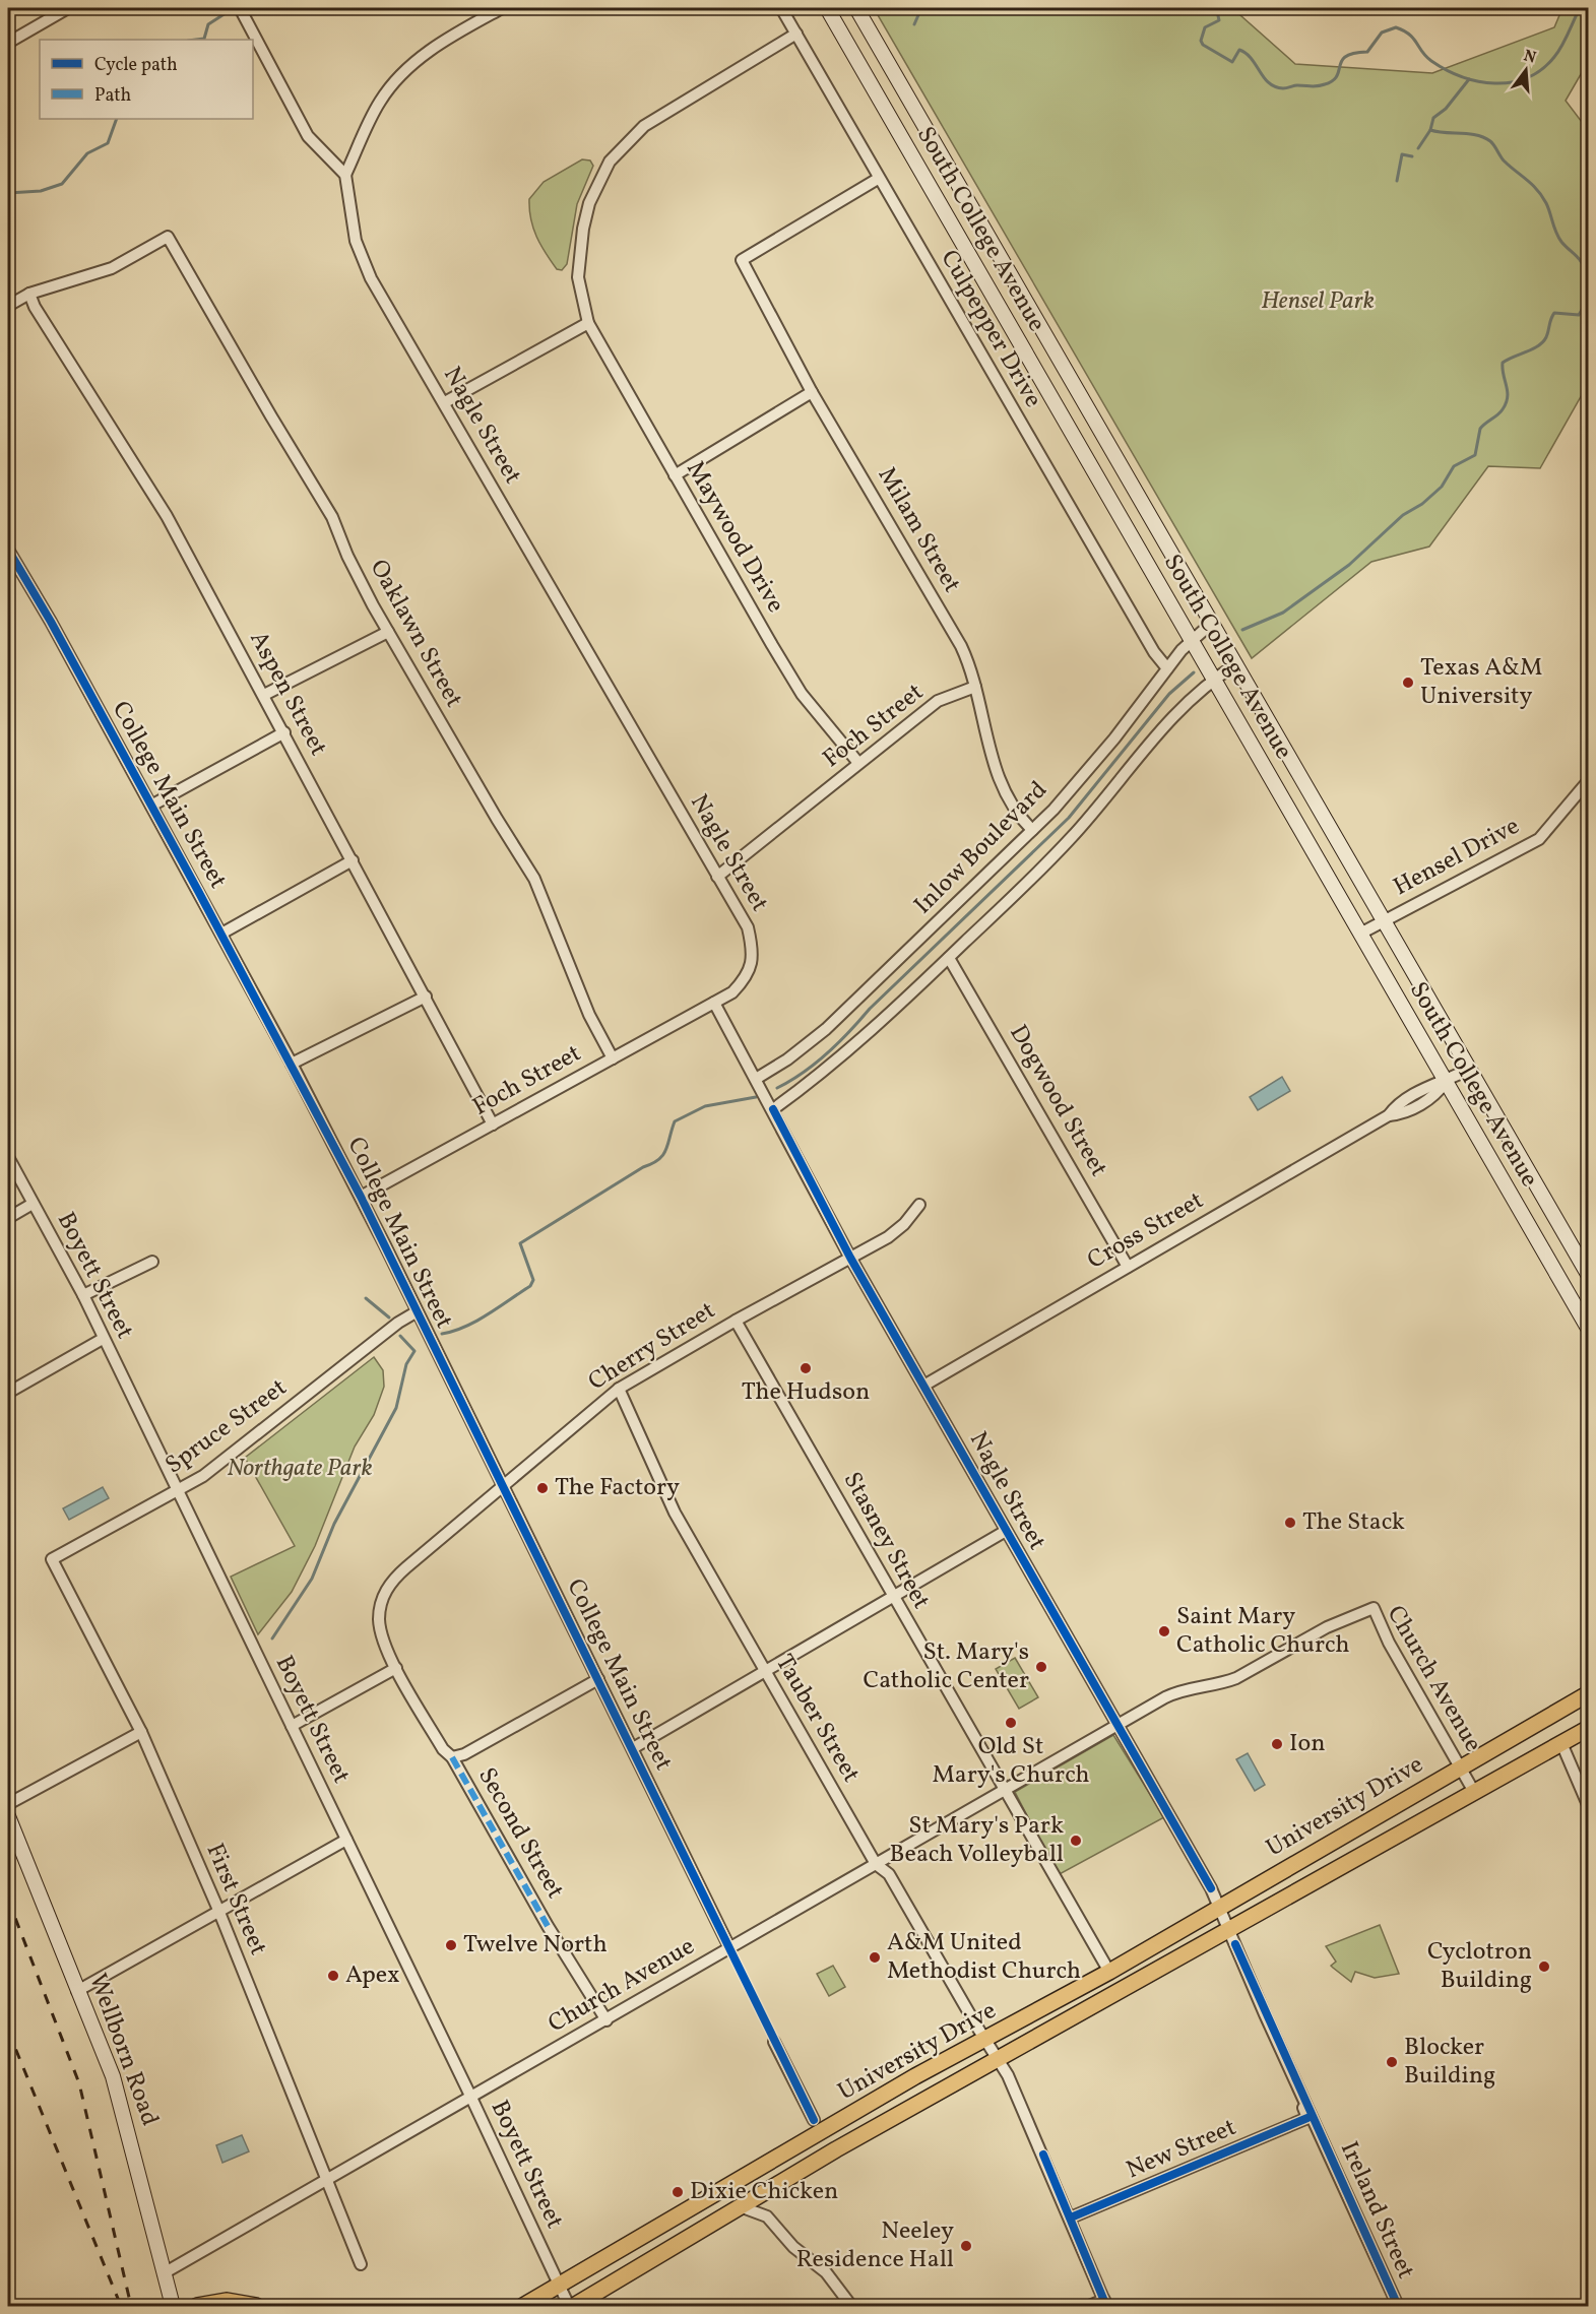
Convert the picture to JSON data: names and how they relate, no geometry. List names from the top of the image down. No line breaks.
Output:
{"streets":{"main road":["South College Avenue","University Drive","Wellborn Road"],"street":["Culpepper Drive","Nagle Street","Milam Street","Maywood Drive","Oaklawn Street","Aspen Street","Foch Street","College Main Street","Inlow Boulevard","Hensel Drive","Dogwood Street","Cross Street","Boyett Street","Cherry Street","Spruce Street","Stasney Street","Church Avenue","Tauber Street","Second Street","First Street","New Street","Ireland Street"]},"crossings":[["South College Avenue","Inlow Boulevard"],["South College Avenue","Hensel Drive"],["South College Avenue","Cross Street"],["Culpepper Drive","Milam Street"],["Culpepper Drive","Maywood Drive"],["Culpepper Drive","Inlow Boulevard"],["Nagle Street","Foch Street"],["Nagle Street","Inlow Boulevard"],["Nagle Street","Cross Street"],["Nagle Street","Cherry Street"],["Nagle Street","Church Avenue"],["Nagle Street","University Drive"],["Nagle Street","Ireland Street"],["Milam Street","Foch Street"],["Milam Street","Inlow Boulevard"],["Maywood Drive","Foch Street"],["Oaklawn Street","Aspen Street"],["Oaklawn Street","Foch Street"],["Aspen Street","Foch Street"],["Foch Street","College Main Street"],["College Main Street","Cherry Street"],["College Main Street","Spruce Street"],["College Main Street","Church Avenue"],["Dogwood Street","Cross Street"],["Boyett Street","Spruce Street"],["Boyett Street","Church Avenue"],["Boyett Street","University Drive"],["Cherry Street","Stasney Street"],["Cherry Street","Tauber Street"],["Cherry Street","Second Street"],["Spruce Street","First Street"],["Stasney Street","Church Avenue"],["Stasney Street","University Drive"],["Church Avenue","Tauber Street"],["Church Avenue","University Drive"],["Church Avenue","Second Street"],["Church Avenue","First Street"],["Church Avenue","Wellborn Road"],["Tauber Street","University Drive"],["Tauber Street","New Street"],["University Drive","Ireland Street"],["New Street","Ireland Street"]],"parks":["Hensel Park","Northgate Park"],"places":["Texas A&M University","The Hudson","The Factory","The Stack","Saint Mary Catholic Church","St. Mary's Catholic Center","Old St Mary's Church","Ion","St Mary's Park Beach Volleyball","Twelve North","A&M United Methodist Church","Cyclotron Building","Apex","Blocker Building","Dixie Chicken","Neeley Residence Hall"],"legend":["Cycle path","Path"],"north":"top"}
